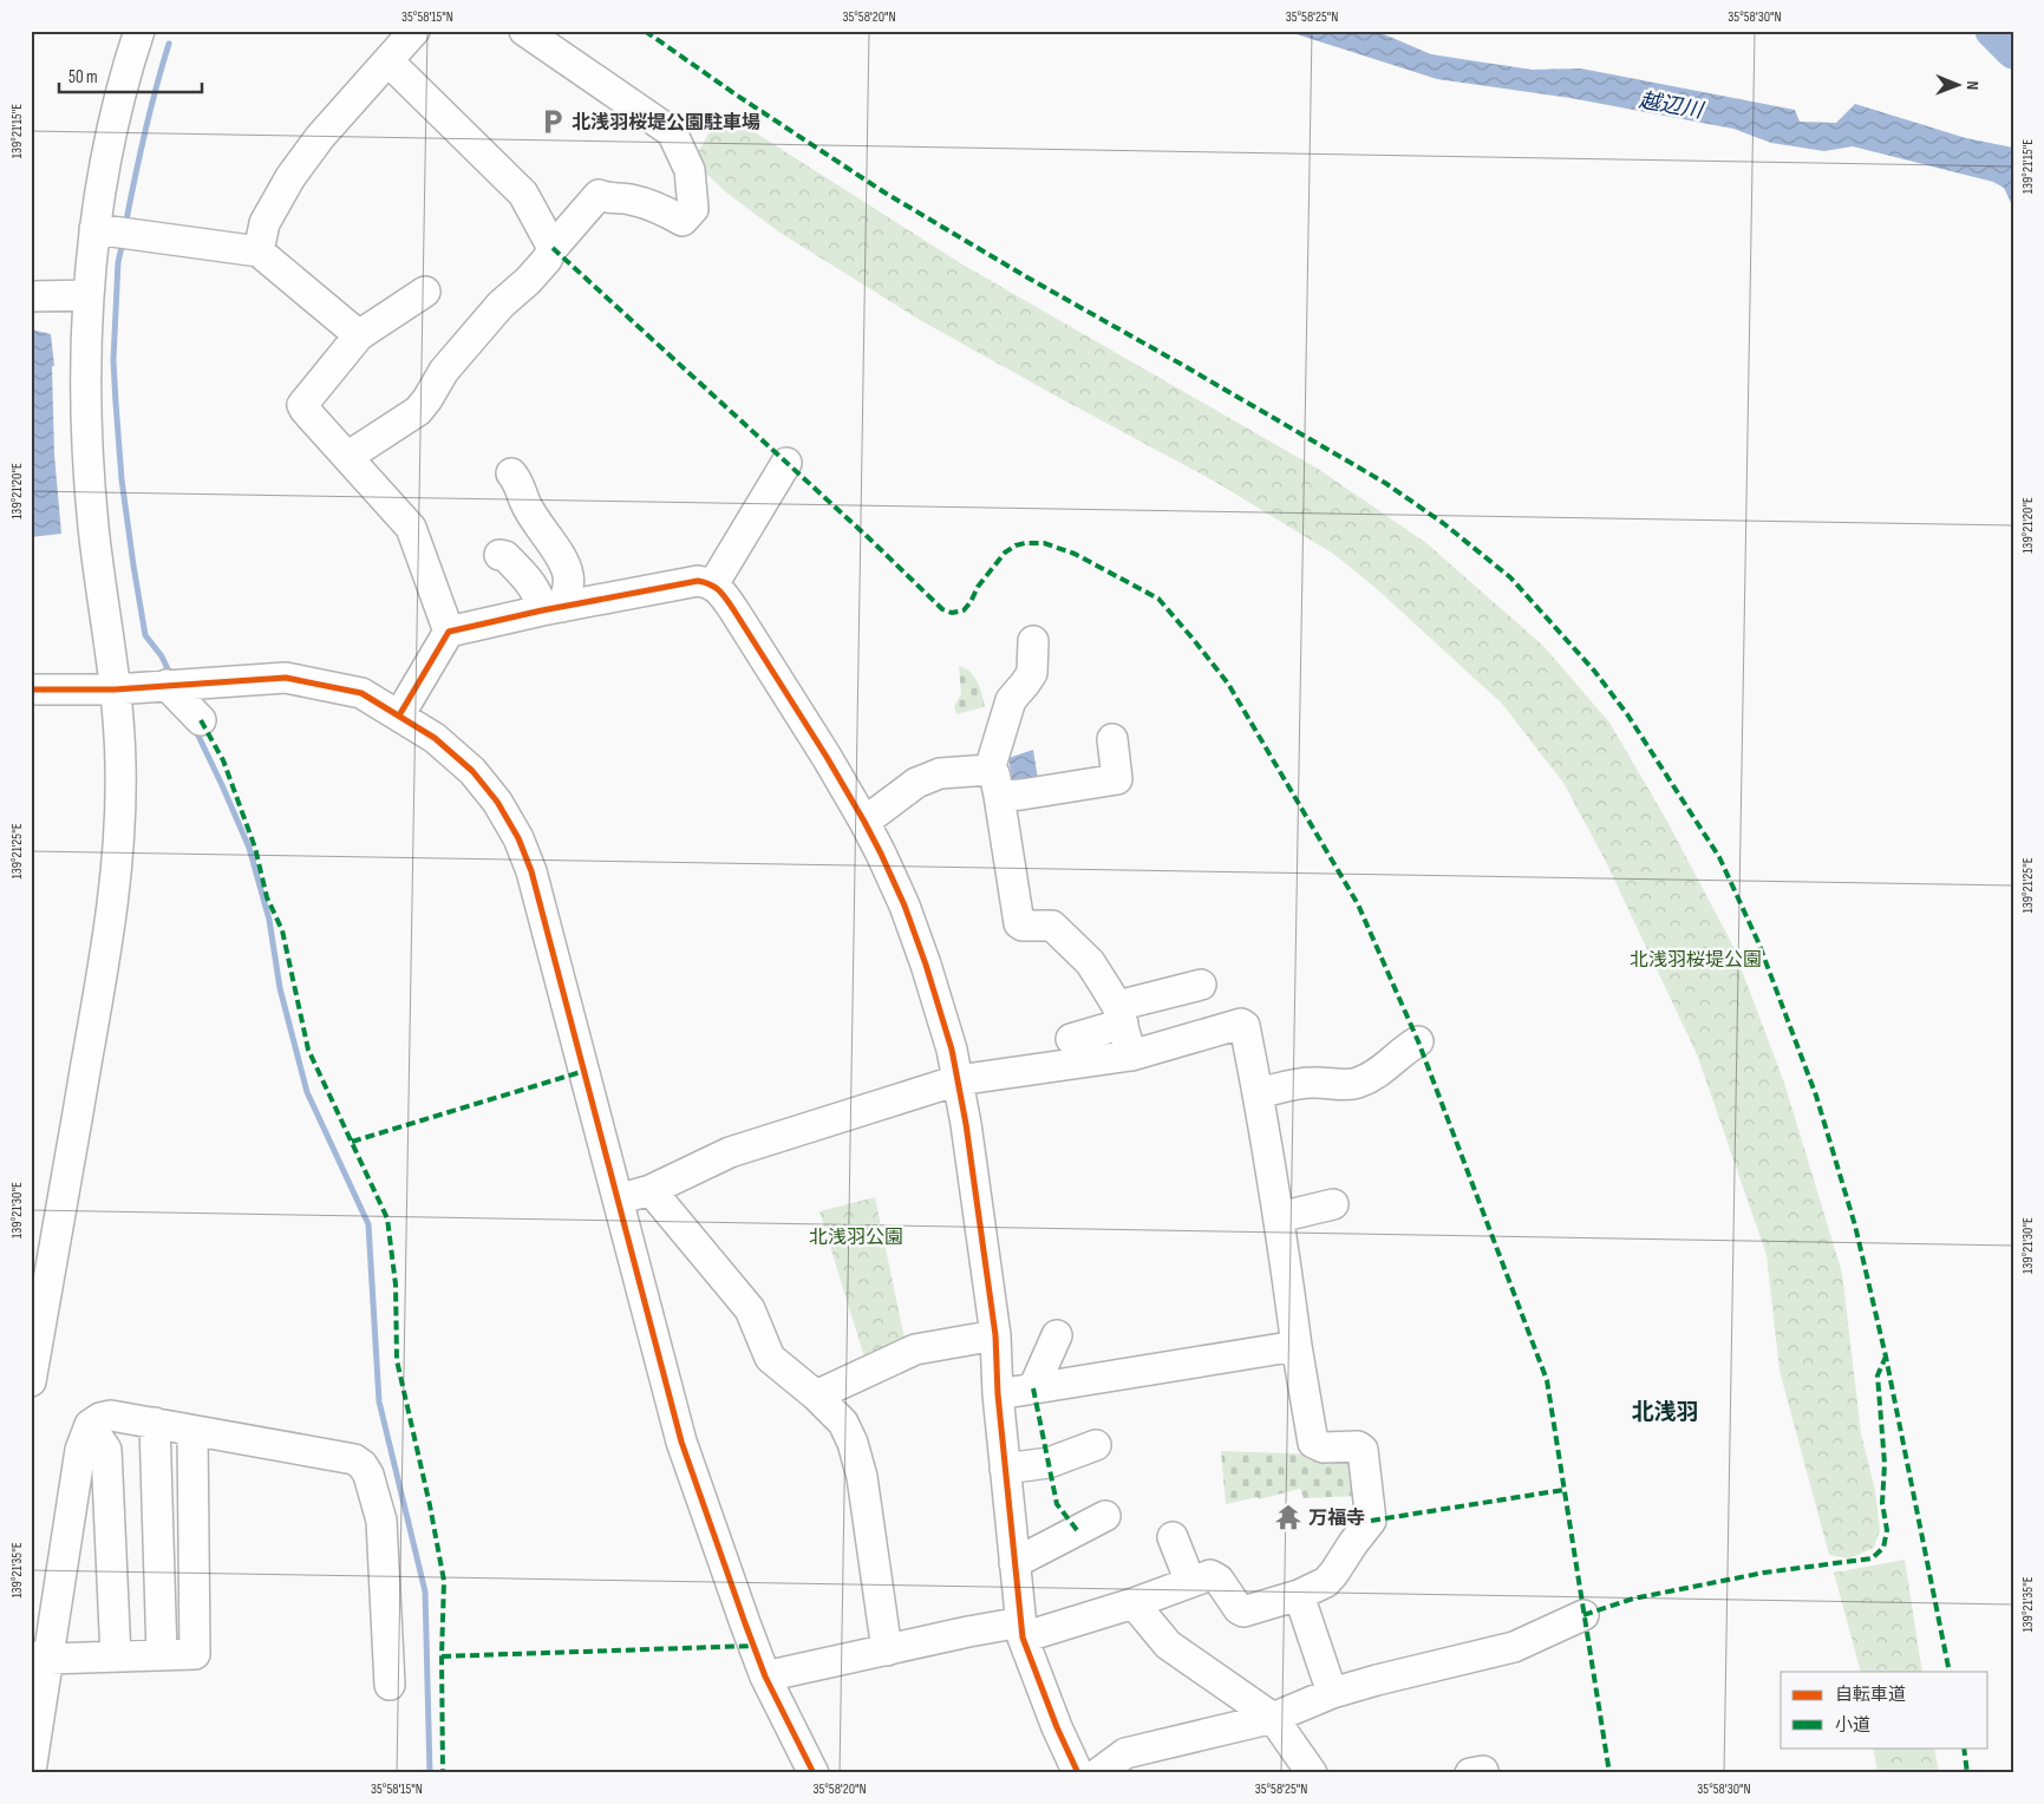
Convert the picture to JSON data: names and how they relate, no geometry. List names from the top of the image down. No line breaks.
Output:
{"districts":["北浅羽"],"water":["越辺川"],"parks":["北浅羽桜堤公園","北浅羽公園"],"places":{"parking":["北浅羽桜堤公園駐車場"],"temple":["万福寺"]},"legend":["自転車道","小道"],"scale_bar":"50 m","north":"right","coordinates":["35°58'15\"N","35°58'20\"N","35°58'25\"N","35°58'30\"N","139°21'15\"E","139°21'20\"E","139°21'25\"E","139°21'30\"E","139°21'35\"E"]}
